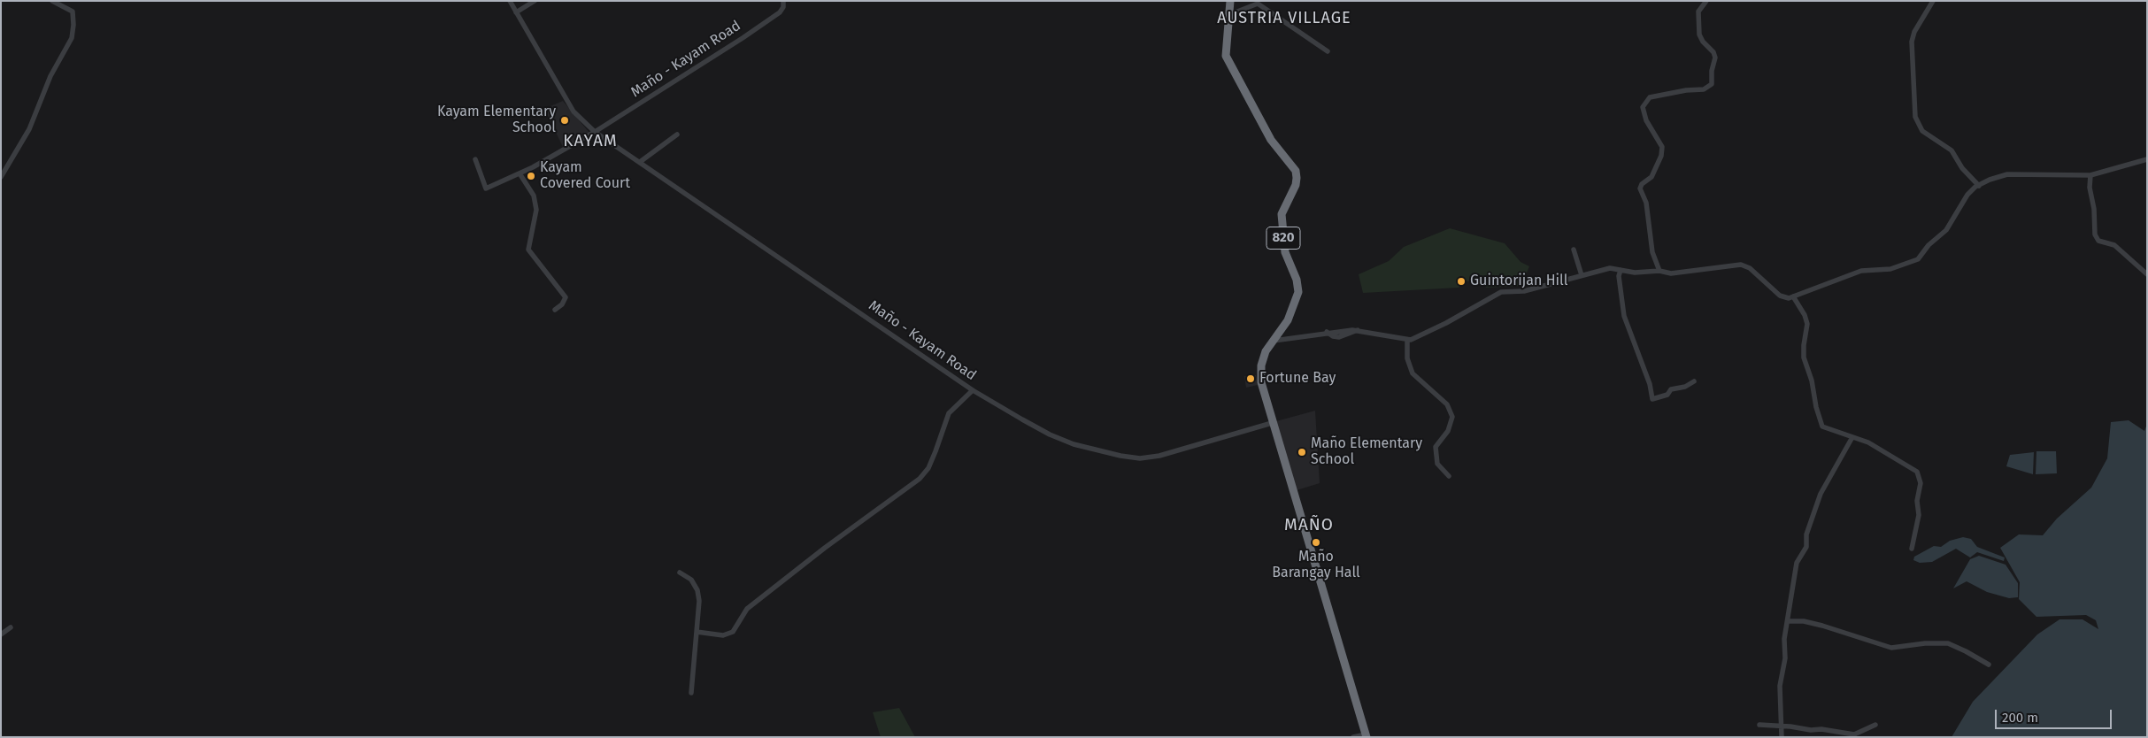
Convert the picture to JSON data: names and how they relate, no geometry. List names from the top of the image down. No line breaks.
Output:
{"streets":{"highway":["820"],"street":["Maño - Kayam Road"]},"crossings":[["Maño - Kayam Road","820"]],"districts":["AUSTRIA VILLAGE","KAYAM","MAÑO"],"places":["Kayam Elementary School","Kayam Covered Court","Guintorijan Hill","Fortune Bay","Maño Elementary School","Maño Barangay Hall"],"scale_bar":"200 m"}
